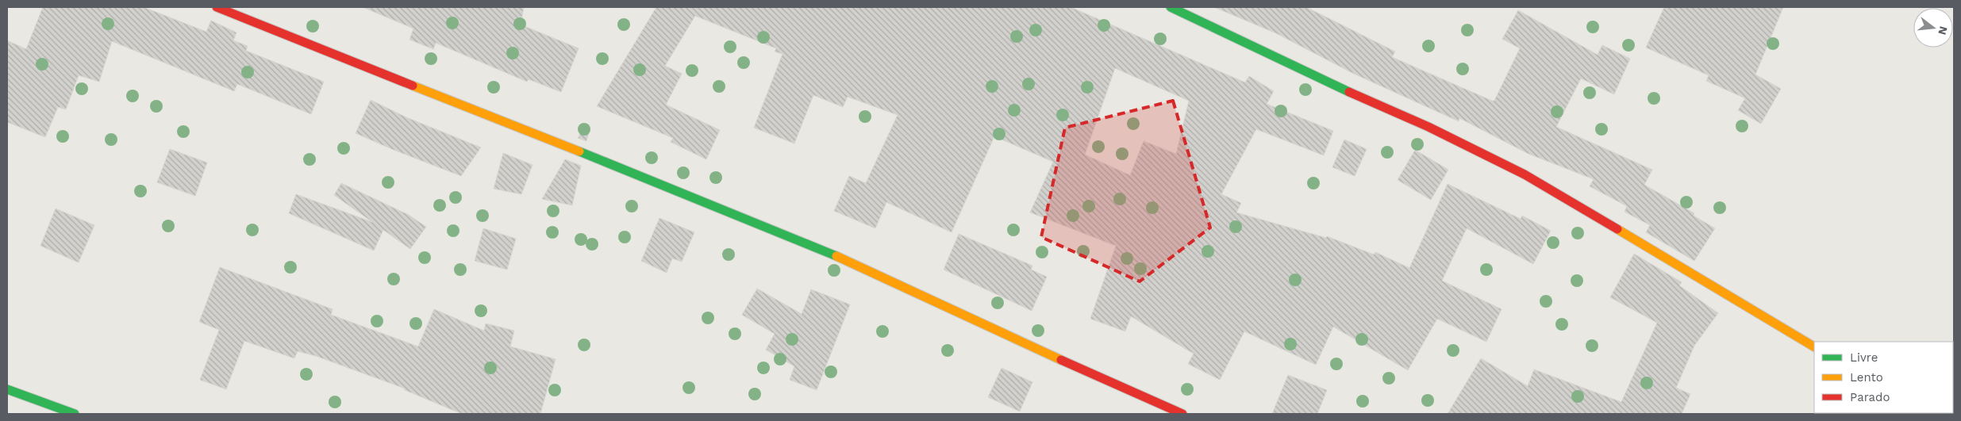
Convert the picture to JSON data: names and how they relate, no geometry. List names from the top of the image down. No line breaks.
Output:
{"legend":["Livre","Lento","Parado"],"north":"right"}
